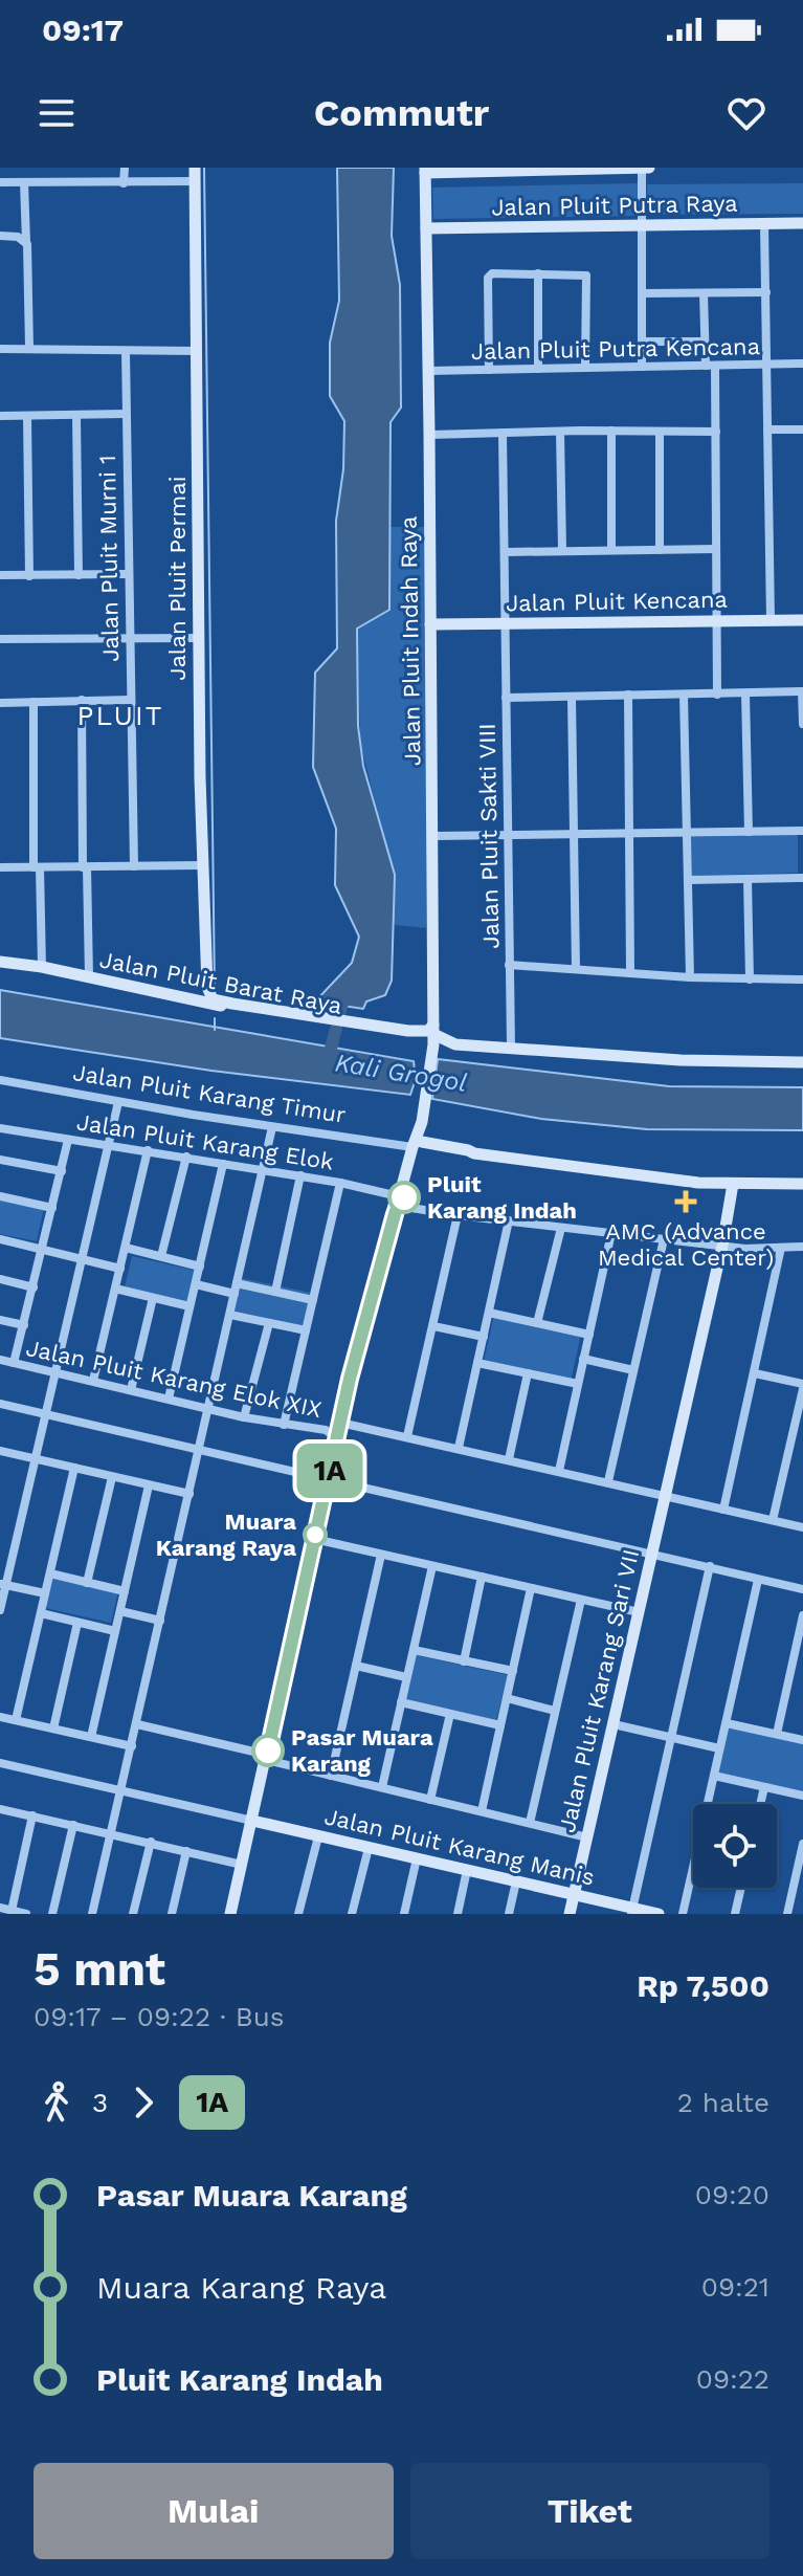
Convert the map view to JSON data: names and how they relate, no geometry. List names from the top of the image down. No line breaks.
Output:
{"streets":{"street":["Jalan Pluit Putra Raya","Jalan Pluit Putra Kencana","Jalan Pluit Murni 1","Jalan Pluit Permai","Jalan Pluit Kencana","Jalan Pluit Indah Raya","Jalan Pluit Sakti VIII","Jalan Pluit Barat Raya","Jalan Pluit Karang Timur","Jalan Pluit Karang Elok","Jalan Pluit Karang Elok XIX","Jalan Pluit Karang Sari VII","Jalan Pluit Karang Manis"]},"crossings":[["Jalan Pluit Putra Raya","Jalan Pluit Indah Raya"],["Jalan Pluit Putra Kencana","Jalan Pluit Indah Raya"],["Jalan Pluit Permai","Jalan Pluit Barat Raya"],["Jalan Pluit Kencana","Jalan Pluit Indah Raya"],["Jalan Pluit Kencana","Jalan Pluit Sakti VIII"],["Jalan Pluit Indah Raya","Jalan Pluit Barat Raya"],["Jalan Pluit Indah Raya","Jalan Pluit Karang Timur"],["Jalan Pluit Indah Raya","Jalan Pluit Karang Elok"],["Jalan Pluit Indah Raya","Jalan Pluit Karang Elok XIX"],["Jalan Pluit Indah Raya","Jalan Pluit Karang Manis"],["Jalan Pluit Karang Elok","Jalan Pluit Karang Sari VII"],["Jalan Pluit Karang Sari VII","Jalan Pluit Karang Manis"]],"districts":["PLUIT"],"water":["Kali Grogol"],"places":{"other":["Pluit Karang Indah","Muara Karang Raya","Pasar Muara Karang"],"health":["AMC (Advance Medical Center)"]},"lines":["bus line 1A"],"page":{"status":"09:17","header":"Commutr","on_map":"1A","heading":["5 mnt","09:17 – 09:22 · Bus","Rp 7,500"],"legs":["3","1A","2 halte"],"list":[{"name":"Pasar Muara Karang","value":"09:20"},{"name":"Muara Karang Raya","value":"09:21"},{"name":"Pluit Karang Indah","value":"09:22"}],"buttons":["Mulai","Tiket"]}}
